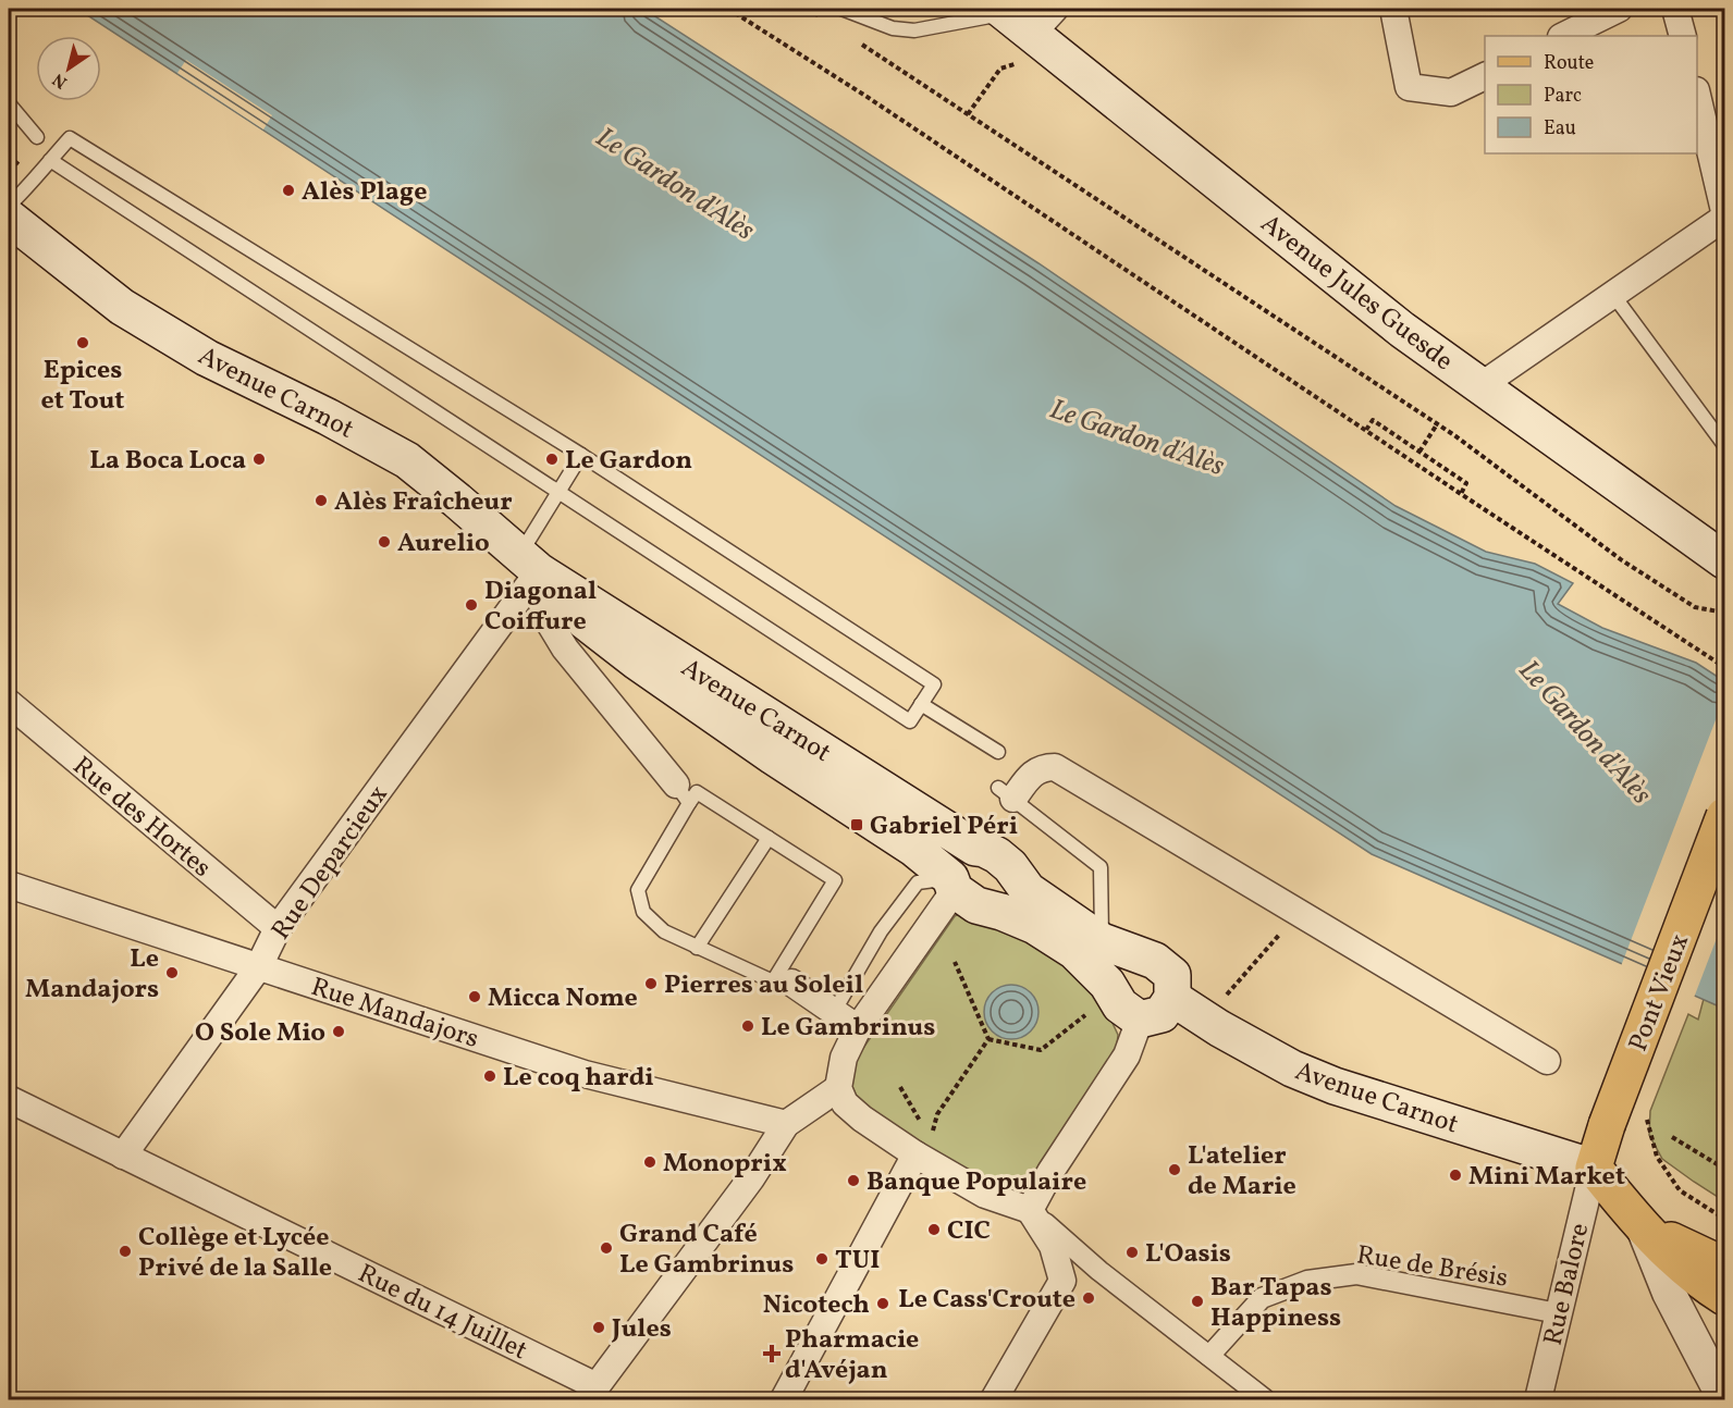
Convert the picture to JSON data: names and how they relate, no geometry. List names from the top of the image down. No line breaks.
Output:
{"streets":{"main road":["Avenue Jules Guesde","Avenue Carnot","Pont Vieux"],"street":["Rue des Hortes","Rue Deparcieux","Rue Mandajors","Rue de Brésis","Rue Balore","Rue du 14 Juillet"]},"crossings":[["Avenue Carnot","Rue Deparcieux"],["Avenue Carnot","Pont Vieux"],["Avenue Carnot","Rue Balore"],["Rue des Hortes","Rue Deparcieux"],["Rue Deparcieux","Rue Mandajors"],["Rue Deparcieux","Rue du 14 Juillet"],["Pont Vieux","Rue Balore"],["Rue de Brésis","Rue Balore"]],"water":["Le Gardon d'Alès"],"places":{"other":["Alès Plage","Epices et Tout","La Boca Loca","Le Gardon","Alès Fraîcheur","Aurelio","Diagonal Coiffure","Le Mandajors","Pierres au Soleil","Micca Nome","Le Gambrinus","O Sole Mio","Le coq hardi","Monoprix","L'atelier de Marie","Mini Market","Banque Populaire","CIC","Grand Café Le Gambrinus","Collège et Lycée Privé de la Salle","L'Oasis","TUI","Le Cass'Croute","Bar Tapas Happiness","Nicotech","Jules"],"transit":["Gabriel Péri"],"health":["Pharmacie d'Avéjan"]},"legend":["Route","Parc","Eau"],"north":"bottom left"}
